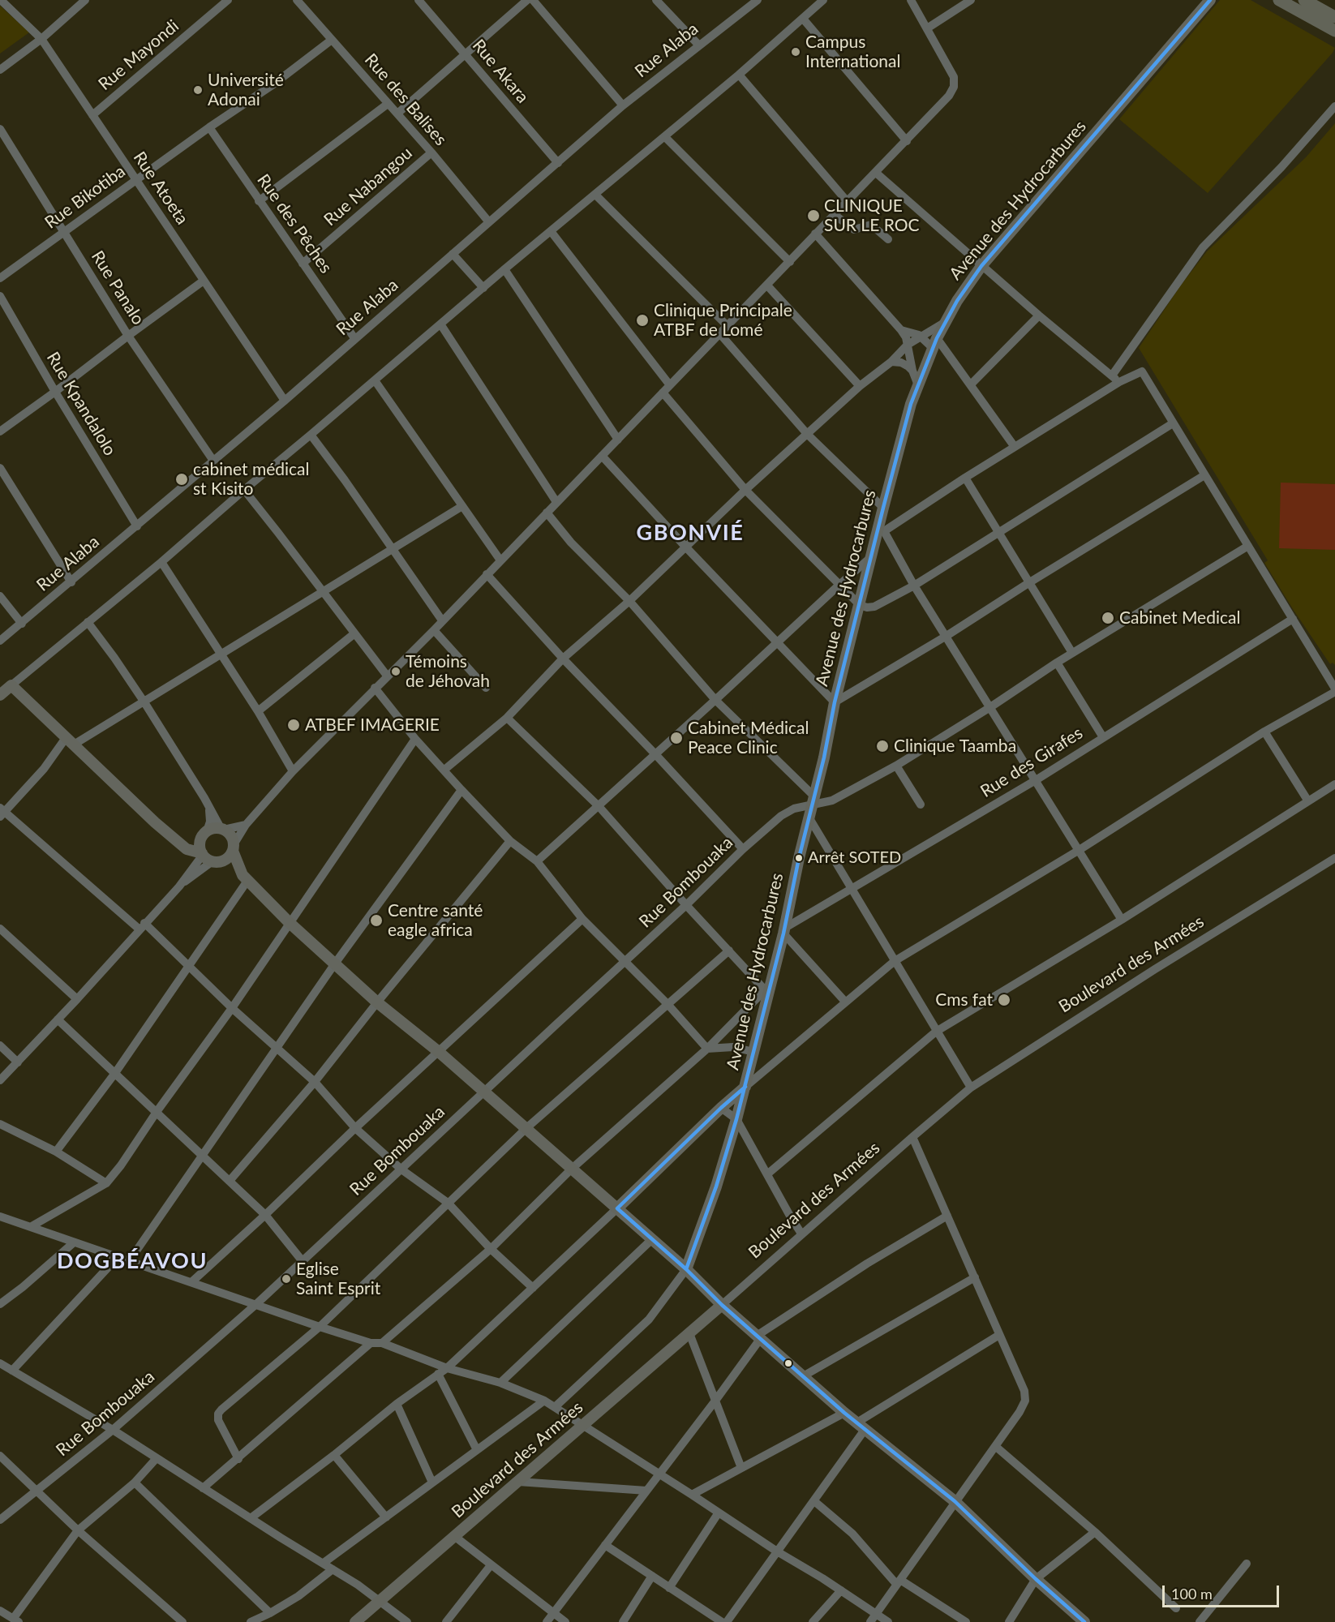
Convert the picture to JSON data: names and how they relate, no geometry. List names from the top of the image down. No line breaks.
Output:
{"streets":{"main road":["Avenue des Hydrocarbures","Boulevard des Armées"],"street":["Rue Alaba","Rue Mayondi","Rue Akara","Rue des Balises","Rue Nabangou","Rue Atoeta","Rue Bikotiba","Rue des Pêches","Rue Panalo","Rue Kpandalolo","Rue des Girafes","Rue Bombouaka"]},"crossings":[["Rue Alaba","Rue Akara"],["Rue Alaba","Rue des Balises"],["Rue Alaba","Rue Atoeta"],["Rue Alaba","Rue des Pêches"],["Rue Alaba","Rue Panalo"],["Rue Alaba","Rue Kpandalolo"],["Rue Mayondi","Rue Atoeta"],["Rue des Balises","Rue Nabangou"],["Rue des Balises","Rue Bikotiba"],["Rue Nabangou","Rue des Pêches"],["Rue Atoeta","Rue Bikotiba"],["Rue Bikotiba","Rue des Pêches"],["Rue Bikotiba","Rue Panalo"],["Avenue des Hydrocarbures","Rue des Girafes"],["Avenue des Hydrocarbures","Rue Bombouaka"]],"districts":["GBONVIÉ","DOGBÉAVOU"],"places":["Campus International","Université Adonai","CLINIQUE SUR LE ROC","Clinique Principale ATBF de Lomé","cabinet médical st Kisito","Cabinet Medical","Témoins de Jéhovah","ATBEF IMAGERIE","Cabinet Médical Peace Clinic","Clinique Taamba","Arrêt SOTED","Centre santé eagle africa","Cms fat","Eglise Saint Esprit"],"scale_bar":"100 m"}
